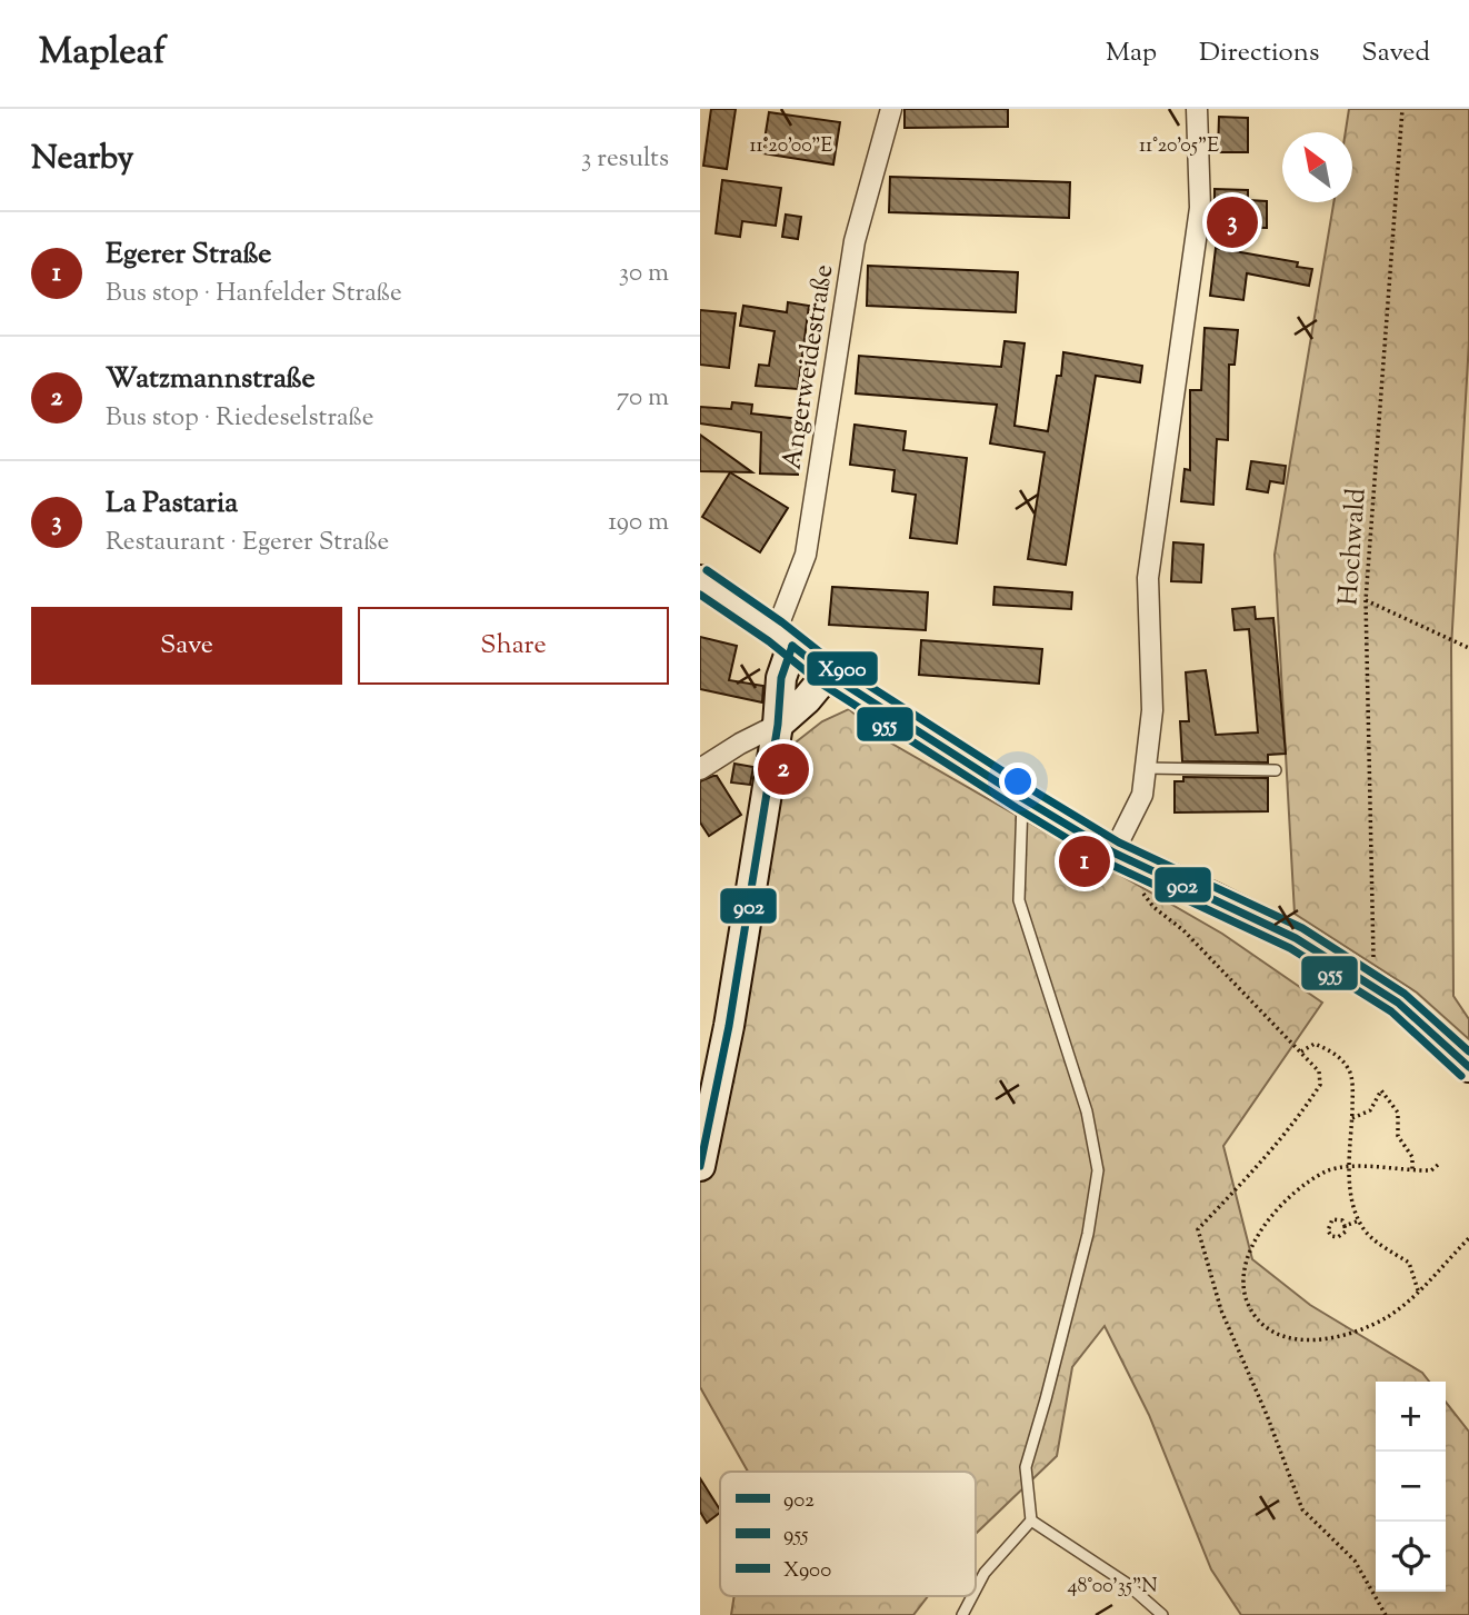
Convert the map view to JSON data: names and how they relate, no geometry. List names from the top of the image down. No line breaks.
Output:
{"streets":{"street":["Angerweidestraße"],"path":["Hochwald"]},"lines":["transit line X900","transit line 955","transit line 902"],"legend":["902","955","X900"],"north":"top left","page":{"header":"Mapleaf","nav":["Map","Directions","Saved"],"heading":["Nearby","3 results"],"pins":["3","2","1"],"list":[{"mark":"1","name":"Egerer Straße","note":"Bus stop · Hanfelder Straße","value":"30 m"},{"mark":"2","name":"Watzmannstraße","note":"Bus stop · Riedeselstraße","value":"70 m"},{"mark":"3","name":"La Pastaria","note":"Restaurant · Egerer Straße","value":"190 m"}],"buttons":["Save","Share"],"map_buttons":["+","−"]},"coordinates":["11°20'00\"E","11°20'05\"E","48°00'35\"N"]}
